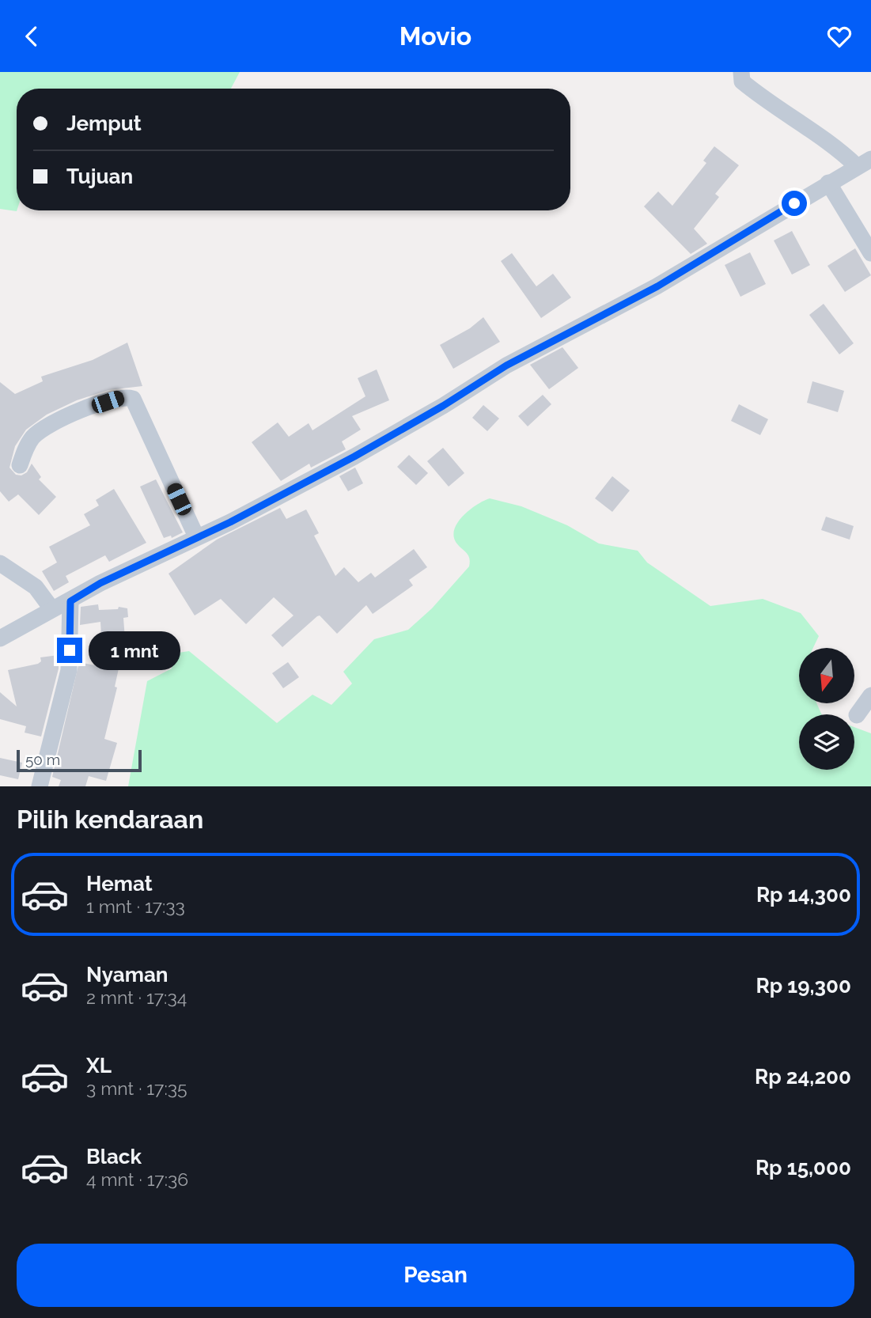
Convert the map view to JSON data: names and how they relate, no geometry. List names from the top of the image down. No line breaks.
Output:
{"scale_bar":"50 m","north":"bottom","page":{"header":"Movio","banner":["Jemput","Tujuan"],"bubble":"1 mnt","scale":"50 m","heading":"Pilih kendaraan","list":[{"name":"Hemat","note":"1 mnt · 17:33","value":"Rp 14,300"},{"name":"Nyaman","note":"2 mnt · 17:34","value":"Rp 19,300"},{"name":"XL","note":"3 mnt · 17:35","value":"Rp 24,200"},{"name":"Black","note":"4 mnt · 17:36","value":"Rp 15,000"}],"buttons":"Pesan"}}
